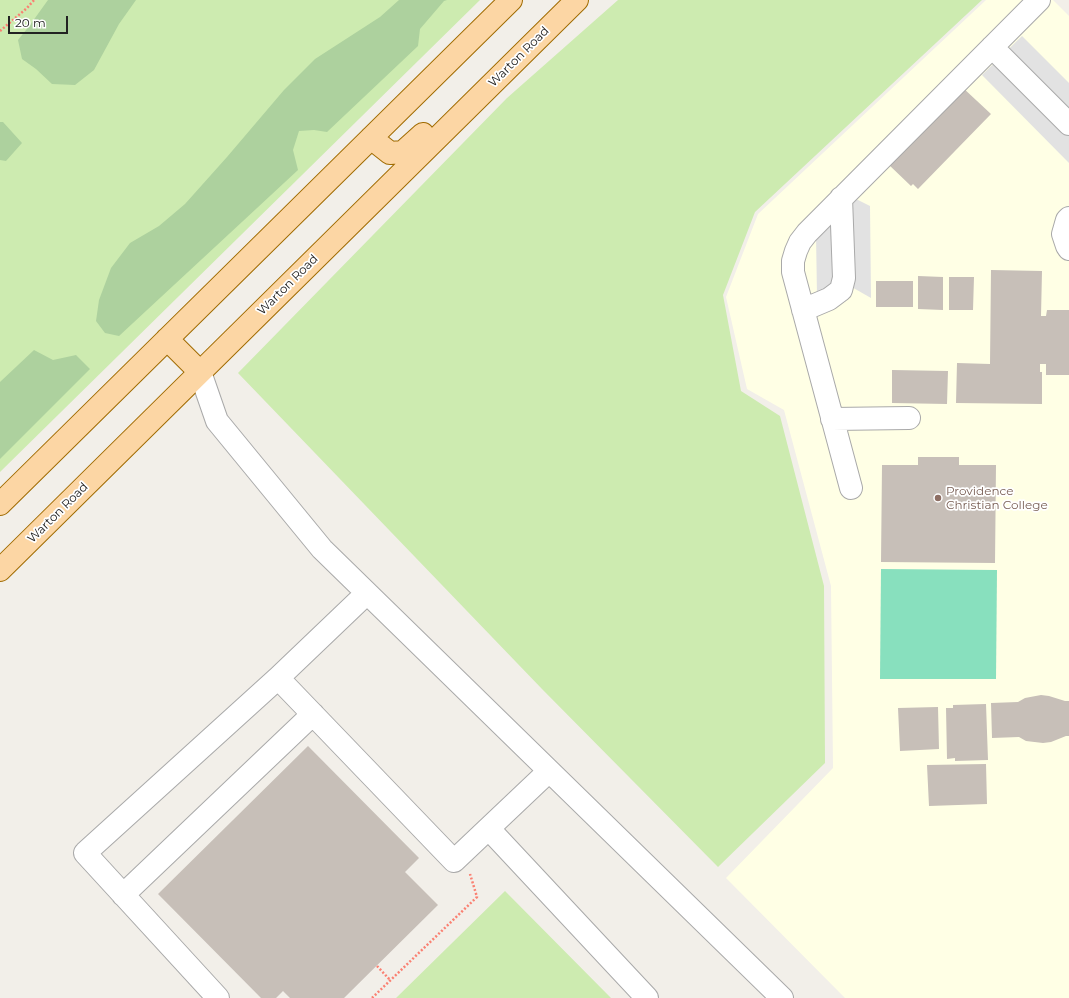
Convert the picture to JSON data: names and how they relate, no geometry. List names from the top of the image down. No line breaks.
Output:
{"streets":{"main road":["Warton Road"]},"places":["Providence Christian College"],"scale_bar":"20 m"}
